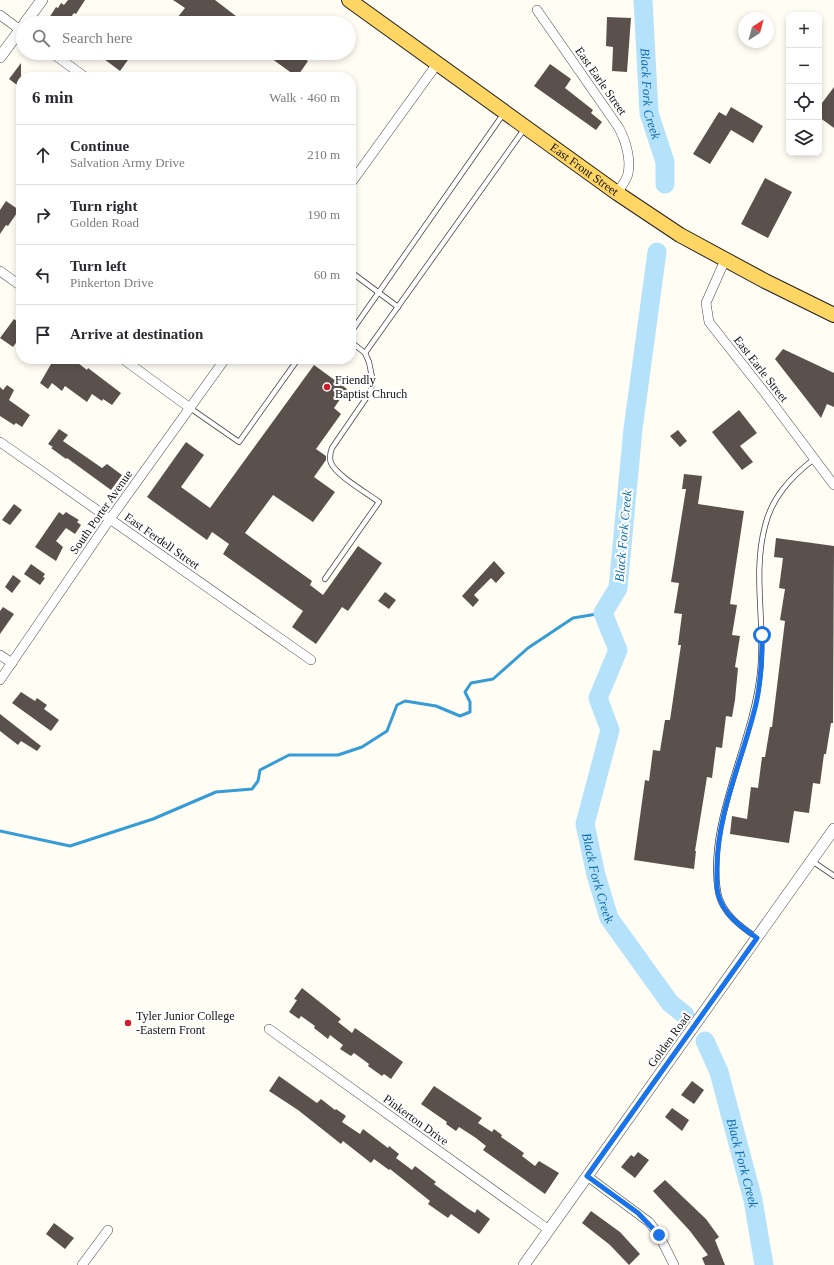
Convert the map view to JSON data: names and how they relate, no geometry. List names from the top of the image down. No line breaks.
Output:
{"streets":{"main road":["East Front Street"],"street":["East Earle Street","South Porter Avenue","East Ferdell Street","Golden Road","Pinkerton Drive"]},"crossings":[["East Earle Street","East Front Street"],["South Porter Avenue","East Ferdell Street"],["Golden Road","Pinkerton Drive"]],"water":["Black Fork Creek"],"places":["Friendly Baptist Chruch","Tyler Junior College -Eastern Front"],"north":"top right","page":{"map_buttons":["+","−"],"search":"Search here","heading":["6 min","Walk · 460 m"],"list":[["Continue","Salvation Army Drive","210 m"],["Turn right","Golden Road","190 m"],["Turn left","Pinkerton Drive","60 m"],"Arrive at destination"]}}
